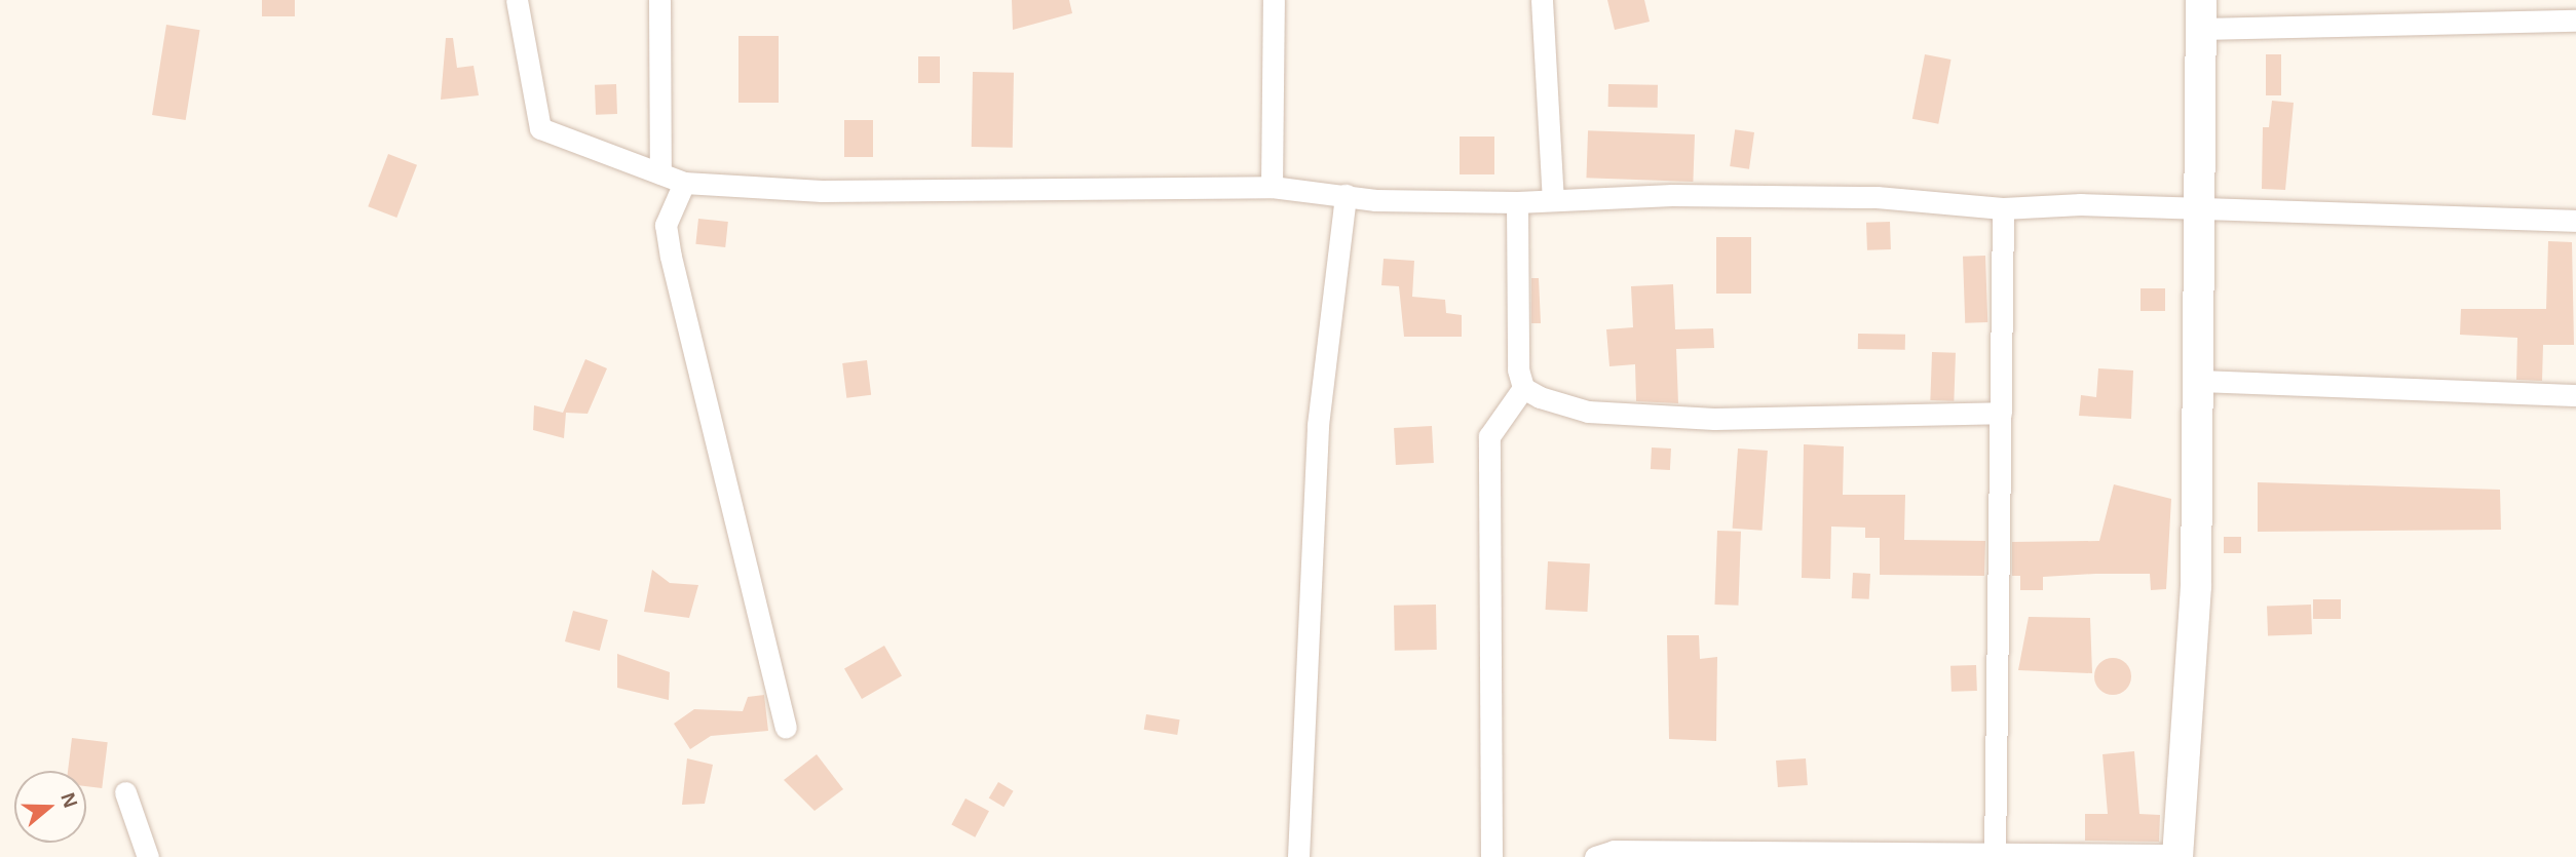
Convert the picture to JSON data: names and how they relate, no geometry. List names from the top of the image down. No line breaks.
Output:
{"north":"right"}
